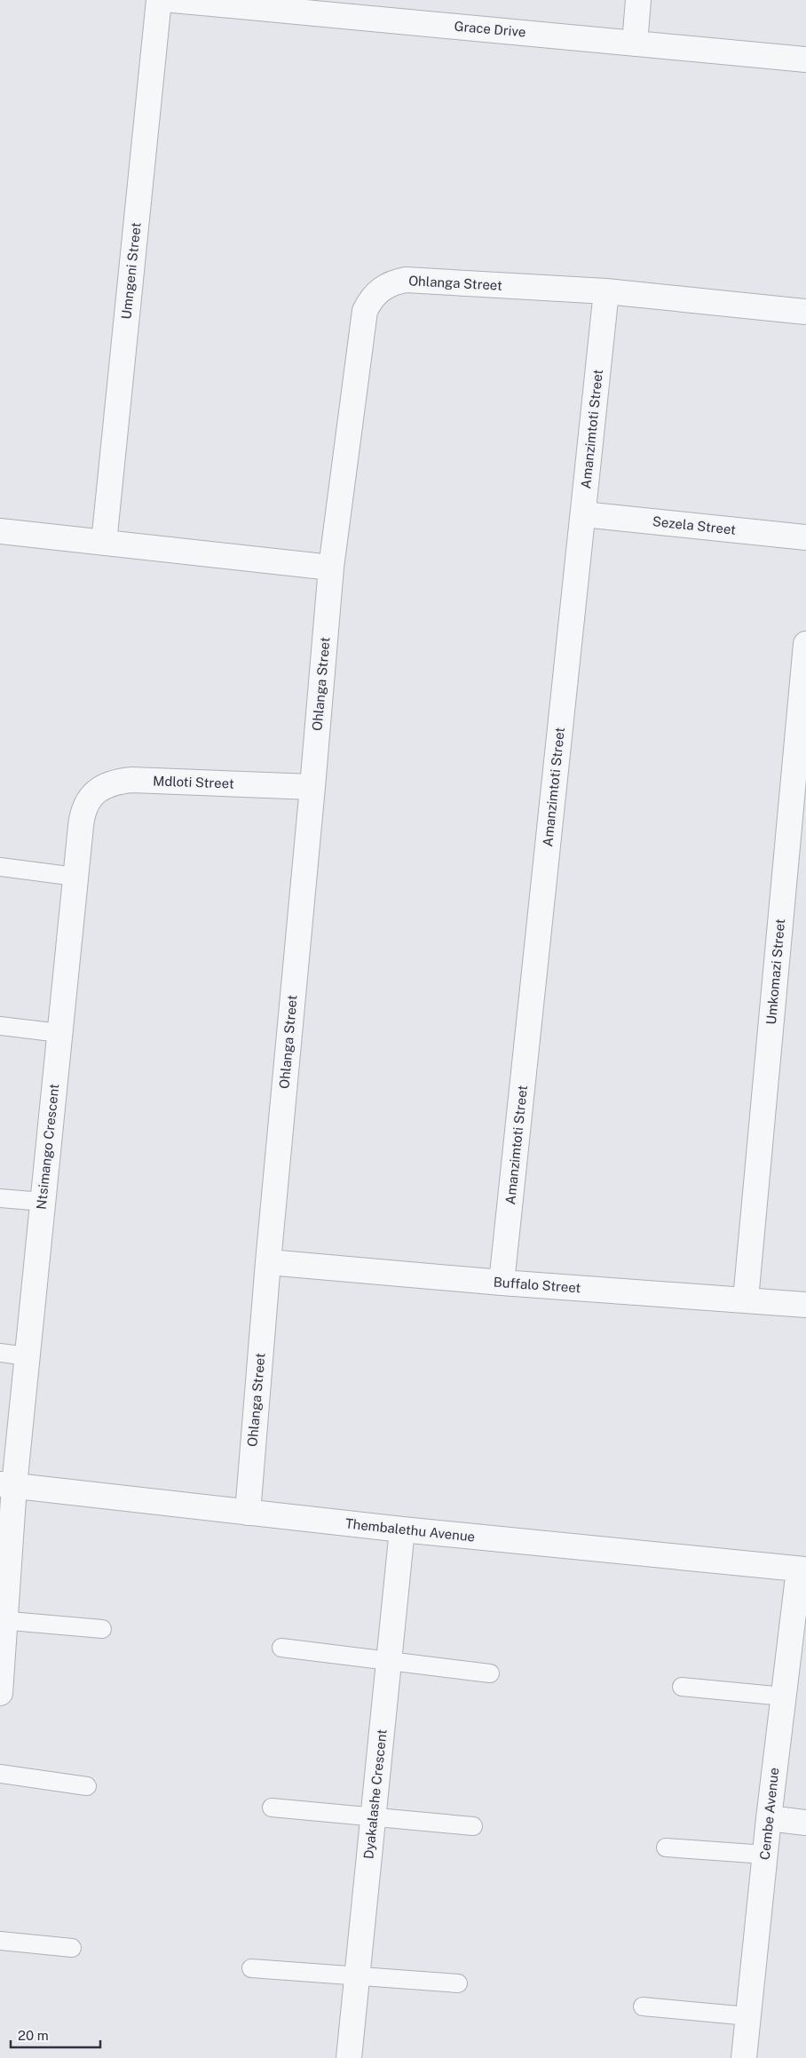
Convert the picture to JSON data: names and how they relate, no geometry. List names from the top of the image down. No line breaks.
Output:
{"streets":{"street":["Grace Drive","Umngeni Street","Ohlanga Street","Amanzimtoti Street","Sezela Street","Mdloti Street","Umkomazi Street","Ntsimango Crescent","Buffalo Street","Thembalethu Avenue","Dyakalashe Crescent","Cembe Avenue"]},"crossings":[["Ohlanga Street","Amanzimtoti Street"],["Ohlanga Street","Mdloti Street"],["Ohlanga Street","Buffalo Street"],["Ohlanga Street","Thembalethu Avenue"],["Amanzimtoti Street","Sezela Street"],["Amanzimtoti Street","Buffalo Street"],["Mdloti Street","Ntsimango Crescent"],["Umkomazi Street","Buffalo Street"],["Ntsimango Crescent","Thembalethu Avenue"],["Thembalethu Avenue","Dyakalashe Crescent"],["Thembalethu Avenue","Cembe Avenue"]],"scale_bar":"20 m"}
